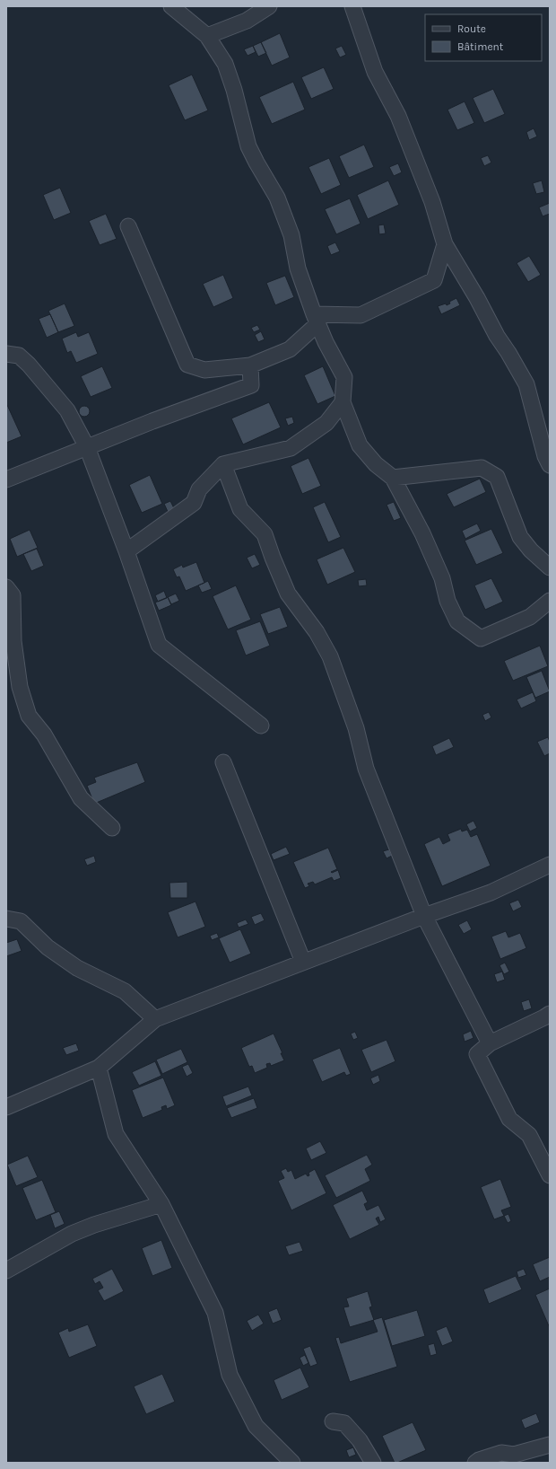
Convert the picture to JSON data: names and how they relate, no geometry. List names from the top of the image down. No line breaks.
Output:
{"legend":["Route","Bâtiment"]}
